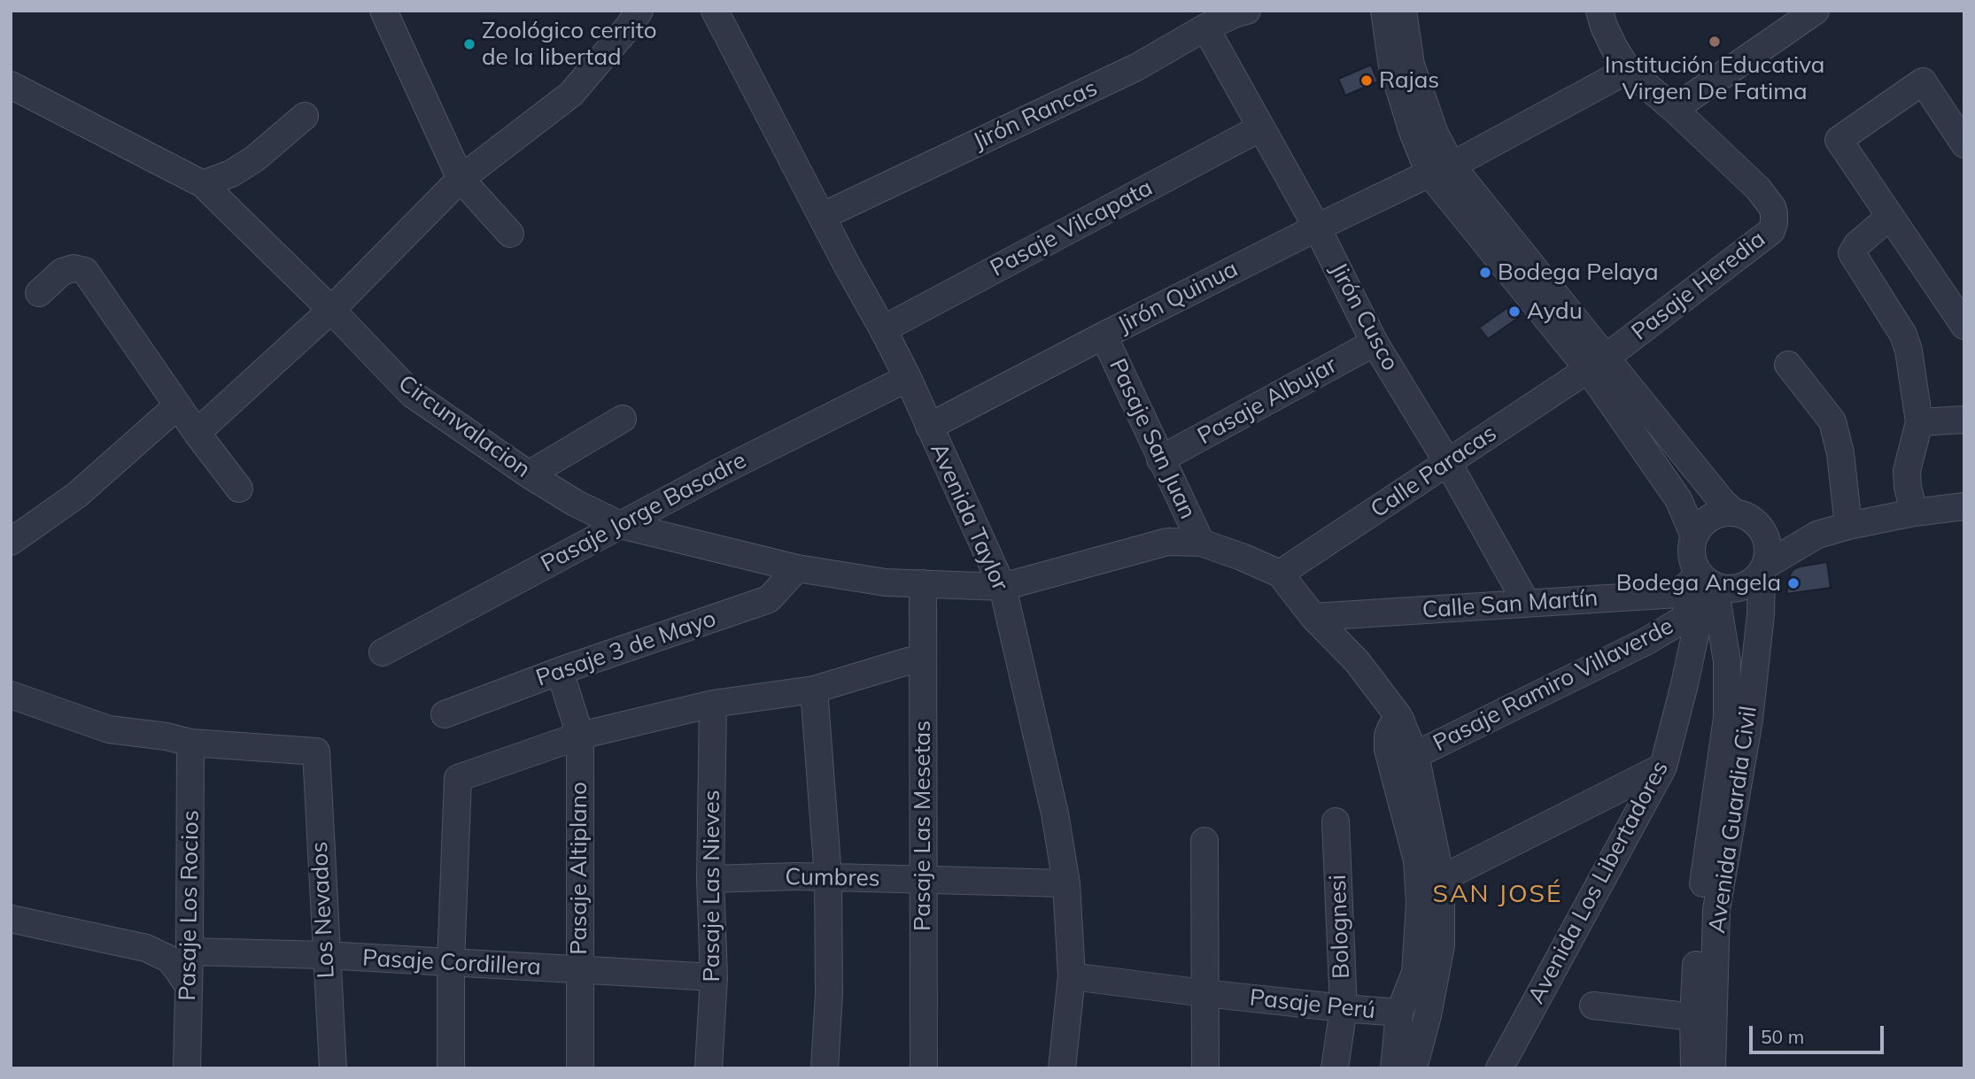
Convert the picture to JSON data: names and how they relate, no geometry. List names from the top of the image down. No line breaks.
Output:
{"streets":{"street":["Jirón Rancas","Pasaje Vilcapata","Pasaje Heredia","Jirón Quinua","Jirón Cusco","Pasaje Albujar","Circunvalacion","Pasaje San Juan","Calle Paracas","Pasaje Jorge Basadre","Avenida Taylor","Calle San Martín","Pasaje 3 de Mayo","Pasaje Ramiro Villaverde","Avenida Guardia Civil","Pasaje Las Mesetas","Pasaje Altiplano","Cumbres","Avenida Los Libertadores","Pasaje Las Nieves","Pasaje Los Rocios","Los Nevados","Bolognesi","Pasaje Cordillera","Pasaje Perú"]},"crossings":[["Jirón Rancas","Jirón Cusco"],["Jirón Rancas","Avenida Taylor"],["Pasaje Vilcapata","Jirón Cusco"],["Pasaje Vilcapata","Avenida Taylor"],["Pasaje Heredia","Calle Paracas"],["Jirón Quinua","Jirón Cusco"],["Jirón Quinua","Pasaje San Juan"],["Jirón Quinua","Avenida Taylor"],["Jirón Cusco","Pasaje Albujar"],["Jirón Cusco","Calle Paracas"],["Jirón Cusco","Calle San Martín"],["Pasaje Albujar","Pasaje San Juan"],["Circunvalacion","Pasaje San Juan"],["Circunvalacion","Pasaje Jorge Basadre"],["Circunvalacion","Avenida Taylor"],["Circunvalacion","Pasaje 3 de Mayo"],["Circunvalacion","Pasaje Las Mesetas"],["Pasaje Jorge Basadre","Avenida Taylor"],["Avenida Taylor","Cumbres"],["Avenida Taylor","Pasaje Perú"],["Calle San Martín","Pasaje Ramiro Villaverde"],["Calle San Martín","Avenida Guardia Civil"],["Calle San Martín","Avenida Los Libertadores"],["Pasaje 3 de Mayo","Pasaje Altiplano"],["Pasaje Ramiro Villaverde","Avenida Guardia Civil"],["Pasaje Ramiro Villaverde","Avenida Los Libertadores"],["Avenida Guardia Civil","Avenida Los Libertadores"],["Pasaje Las Mesetas","Cumbres"],["Pasaje Altiplano","Pasaje Cordillera"],["Cumbres","Pasaje Las Nieves"],["Pasaje Las Nieves","Pasaje Cordillera"],["Pasaje Los Rocios","Los Nevados"],["Pasaje Los Rocios","Pasaje Cordillera"],["Los Nevados","Pasaje Cordillera"],["Bolognesi","Pasaje Perú"]],"districts":["SAN JOSÉ"],"places":["Institución Educativa Virgen De Fatima","Zoológico cerrito de la libertad","Rajas","Bodega Pelaya","Aydu","Bodega Angela"],"scale_bar":"50 m"}
